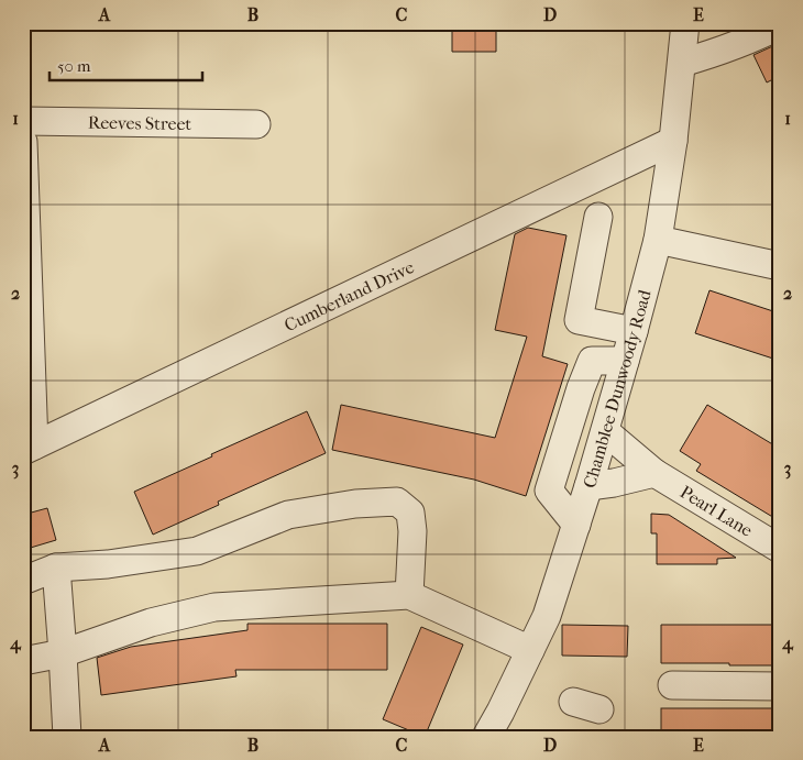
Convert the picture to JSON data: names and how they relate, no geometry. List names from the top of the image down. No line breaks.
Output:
{"streets":{"street":["Reeves Street","Cumberland Drive","Chamblee Dunwoody Road","Pearl Lane"]},"crossings":[["Cumberland Drive","Chamblee Dunwoody Road"],["Chamblee Dunwoody Road","Pearl Lane"]],"scale_bar":"50 m","grid":{"columns":["A","B","C","D","E"],"rows":["1","2","3","4"]}}
